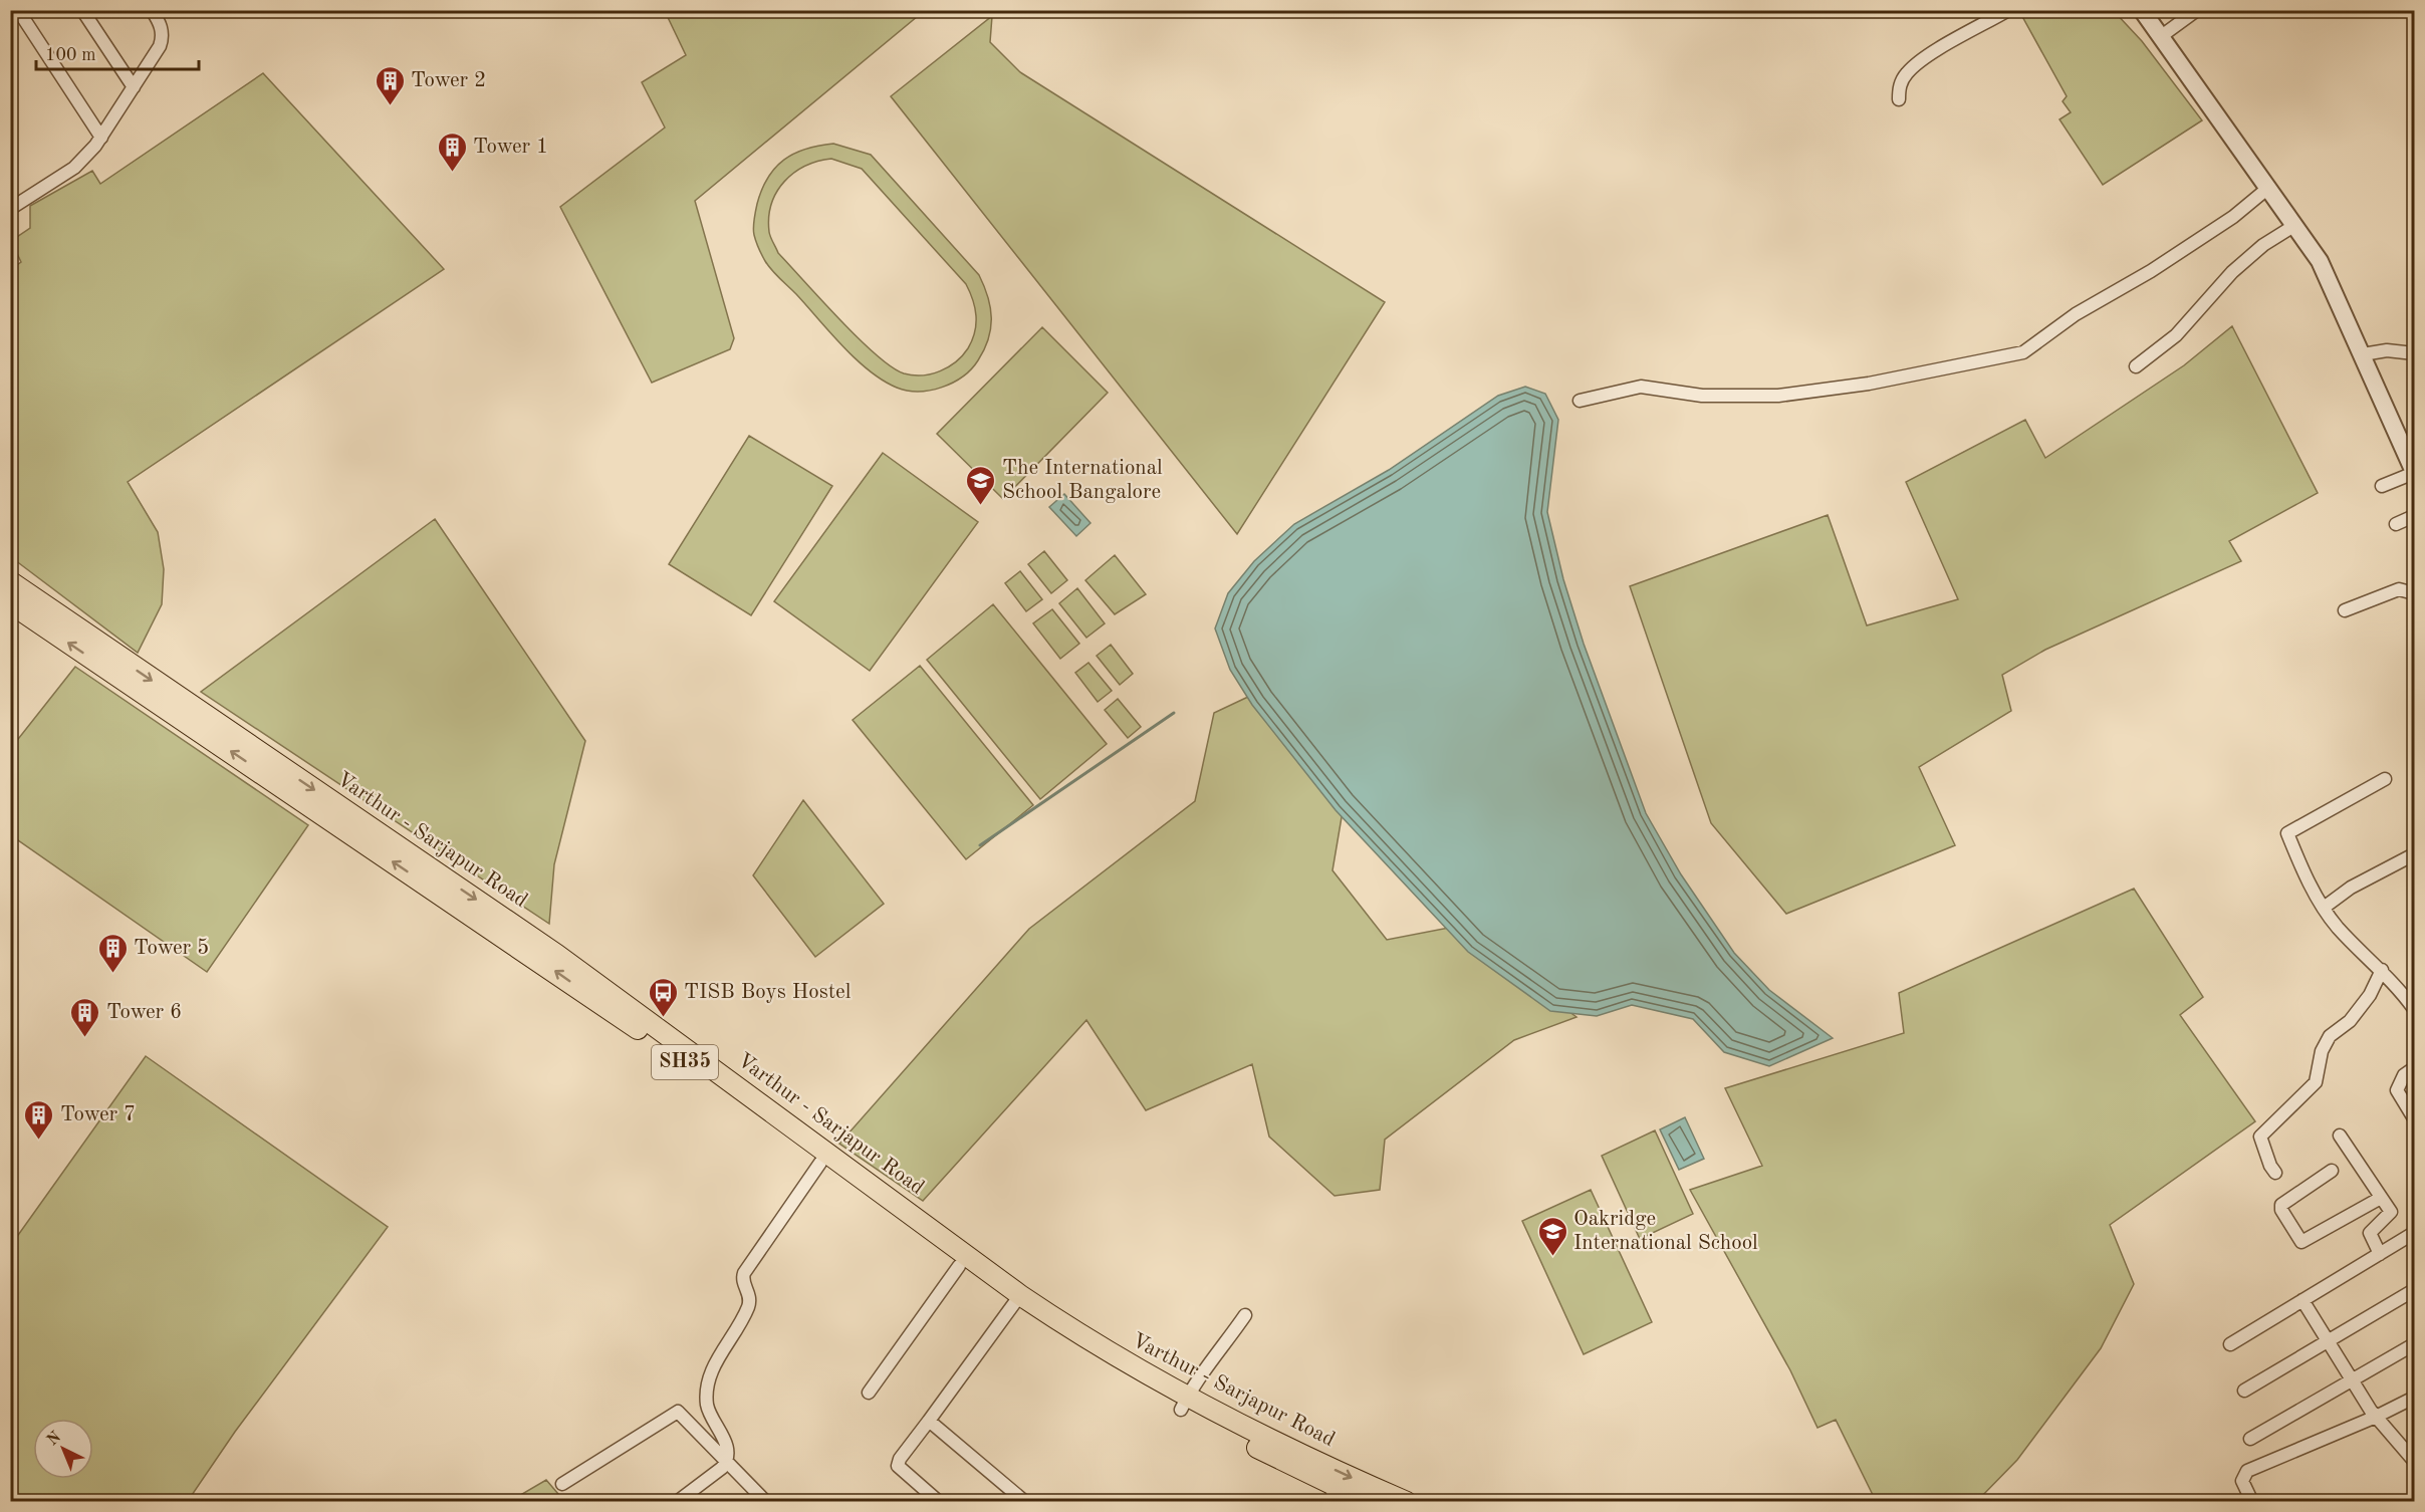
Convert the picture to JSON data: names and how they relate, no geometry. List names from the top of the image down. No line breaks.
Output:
{"streets":{"main road":["Varthur - Sarjapur Road","SH35"]},"places":{"building":["Tower 2","Tower 1","Tower 5","Tower 6","Tower 7"],"school or university":["The International School Bangalore","Oakridge International School"],"bus stop":["TISB Boys Hostel"]},"scale_bar":"100 m","north":"top left"}
